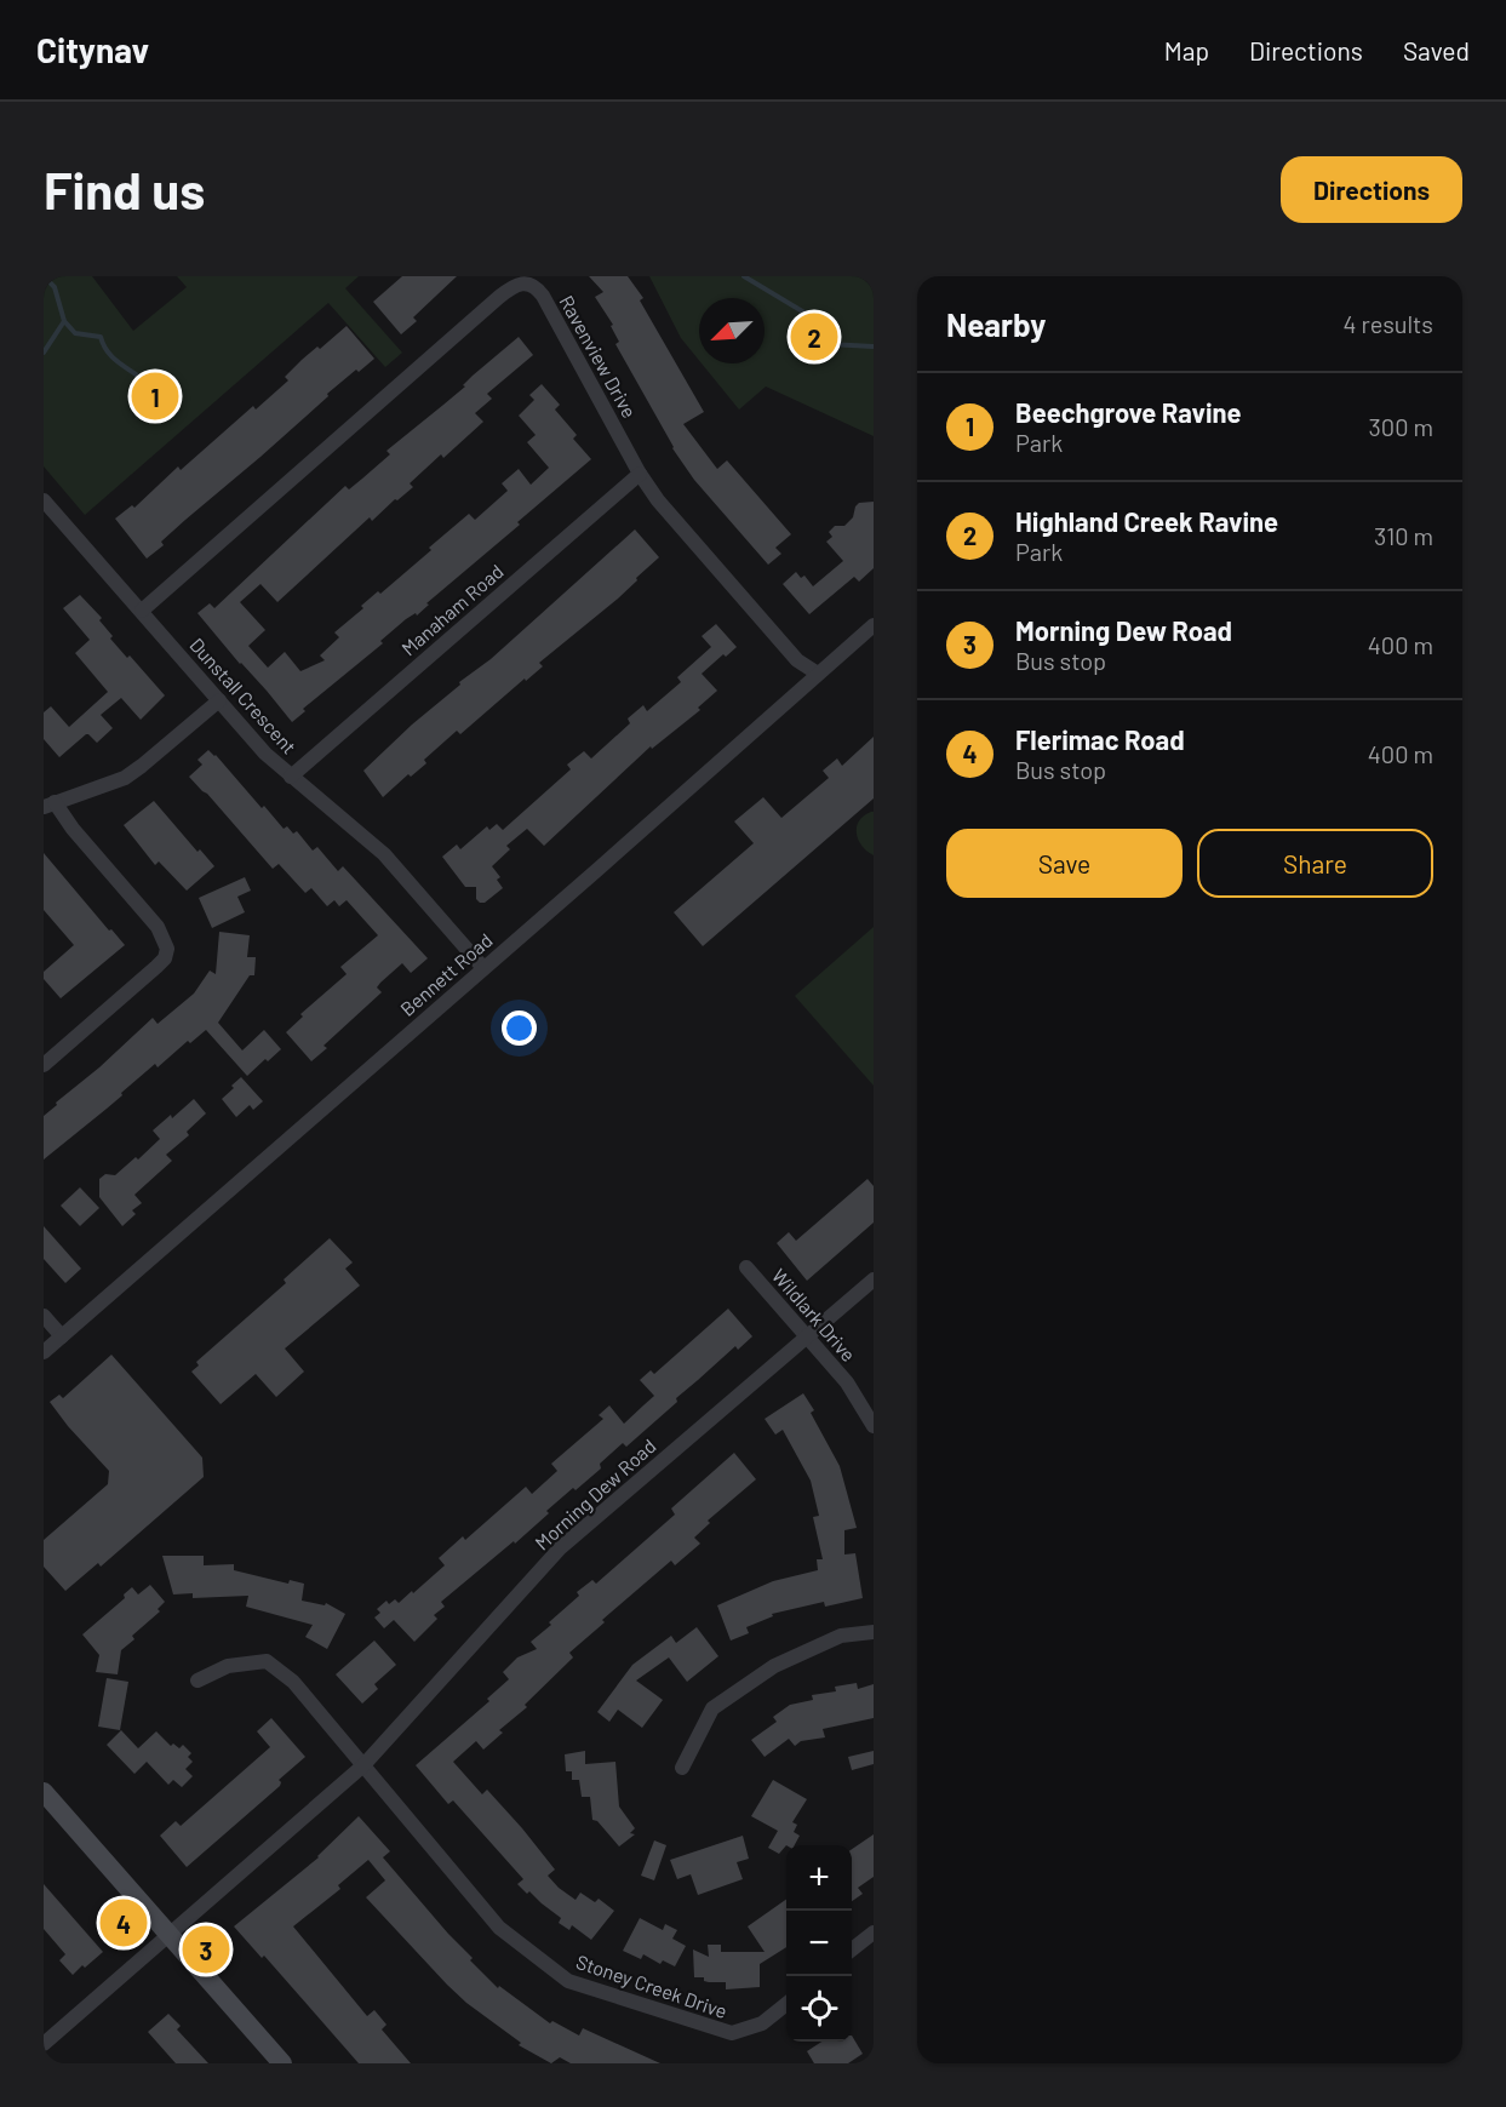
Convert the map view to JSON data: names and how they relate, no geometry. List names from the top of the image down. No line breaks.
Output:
{"streets":{"street":["Ravenview Drive","Manaham Road","Dunstall Crescent","Bennett Road","Wildlark Drive","Morning Dew Road","Stoney Creek Drive"]},"crossings":[["Ravenview Drive","Manaham Road"],["Ravenview Drive","Dunstall Crescent"],["Ravenview Drive","Bennett Road"],["Manaham Road","Dunstall Crescent"],["Dunstall Crescent","Bennett Road"],["Wildlark Drive","Morning Dew Road"],["Morning Dew Road","Stoney Creek Drive"]],"north":"bottom left","page":{"header":"Citynav","nav":["Map","Directions","Saved"],"buttons":["Directions",["Save","Share"]],"title":"Find us","heading":["Nearby","4 results"],"pins":["2","1","4","3"],"list":[{"mark":"1","name":"Beechgrove Ravine","note":"Park","value":"300 m"},{"mark":"2","name":"Highland Creek Ravine","note":"Park","value":"310 m"},{"mark":"3","name":"Morning Dew Road","note":"Bus stop","value":"400 m"},{"mark":"4","name":"Flerimac Road","note":"Bus stop","value":"400 m"}],"map_buttons":["+","−"]}}
